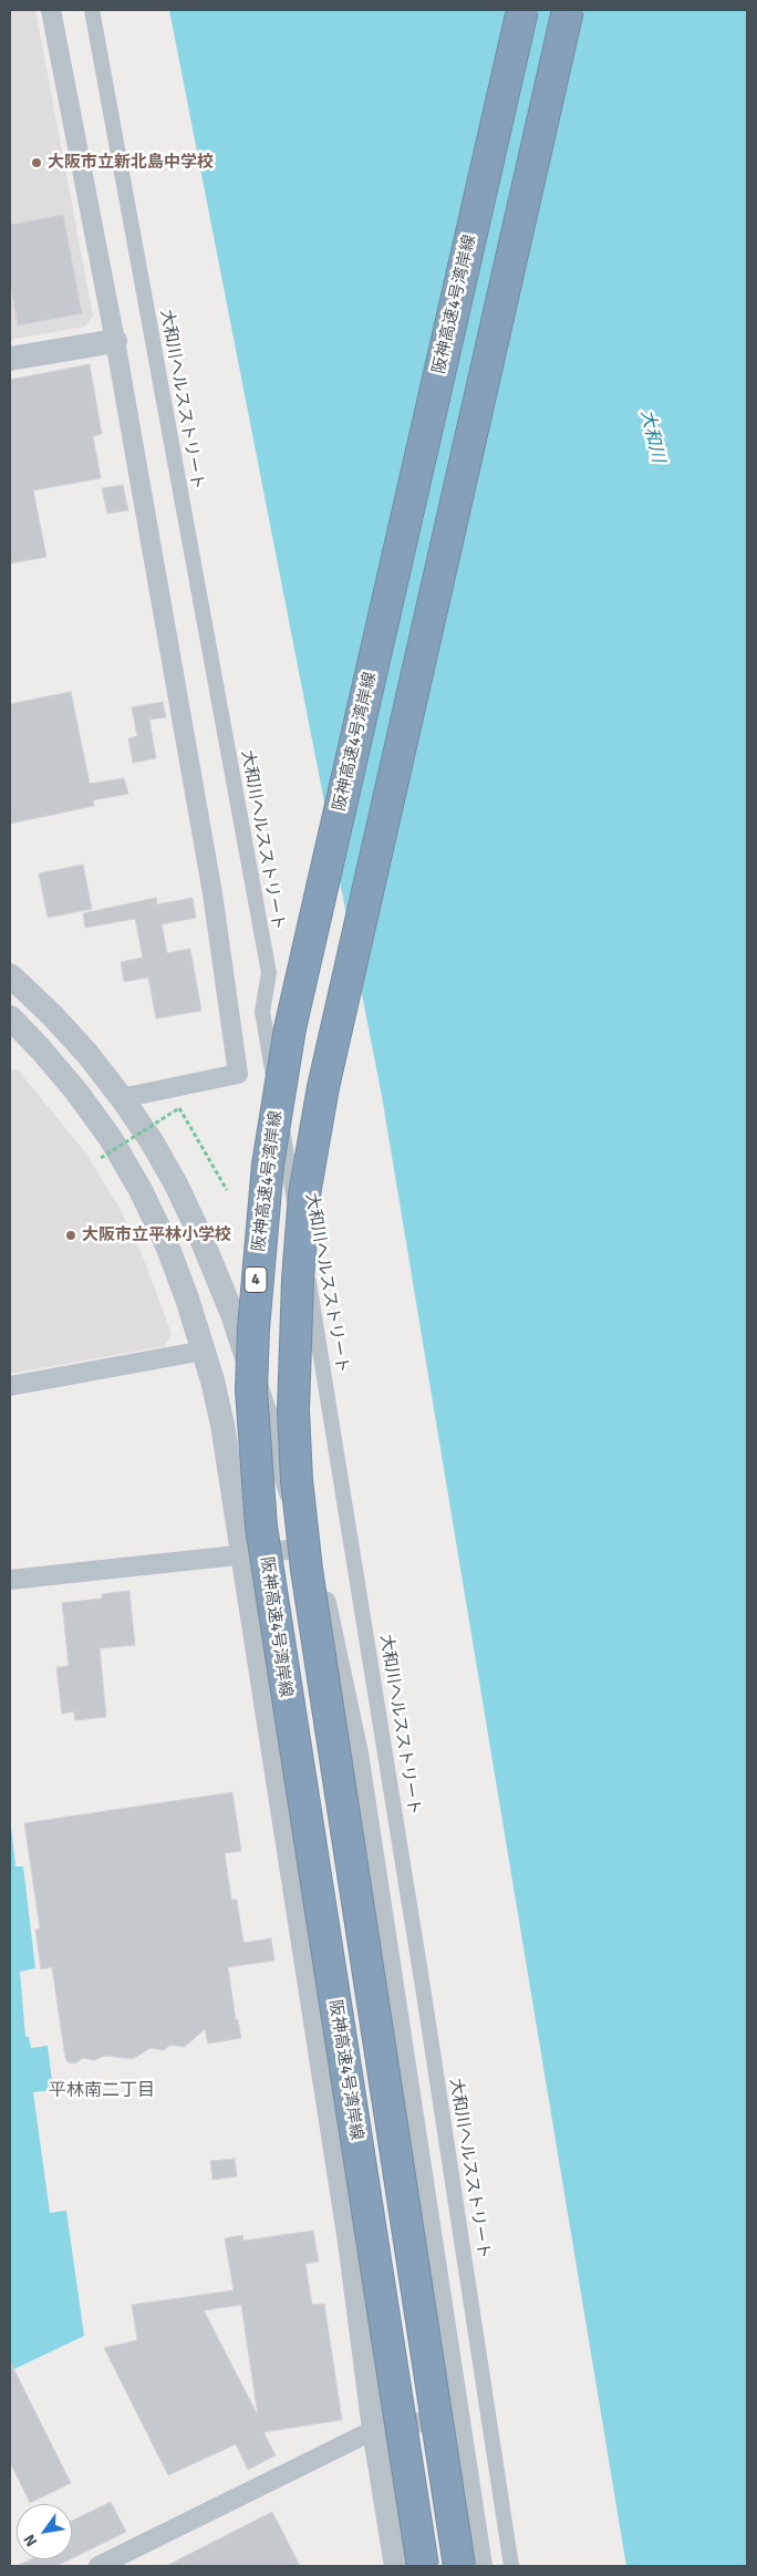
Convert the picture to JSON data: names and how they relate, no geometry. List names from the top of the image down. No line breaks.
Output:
{"streets":{"highway":["阪神高速4号湾岸線","4"],"street":["大和川ヘルスストリート"]},"districts":["平林南二丁目"],"water":["大和川"],"places":["大阪市立新北島中学校","大阪市立平林小学校"],"north":"bottom left"}
